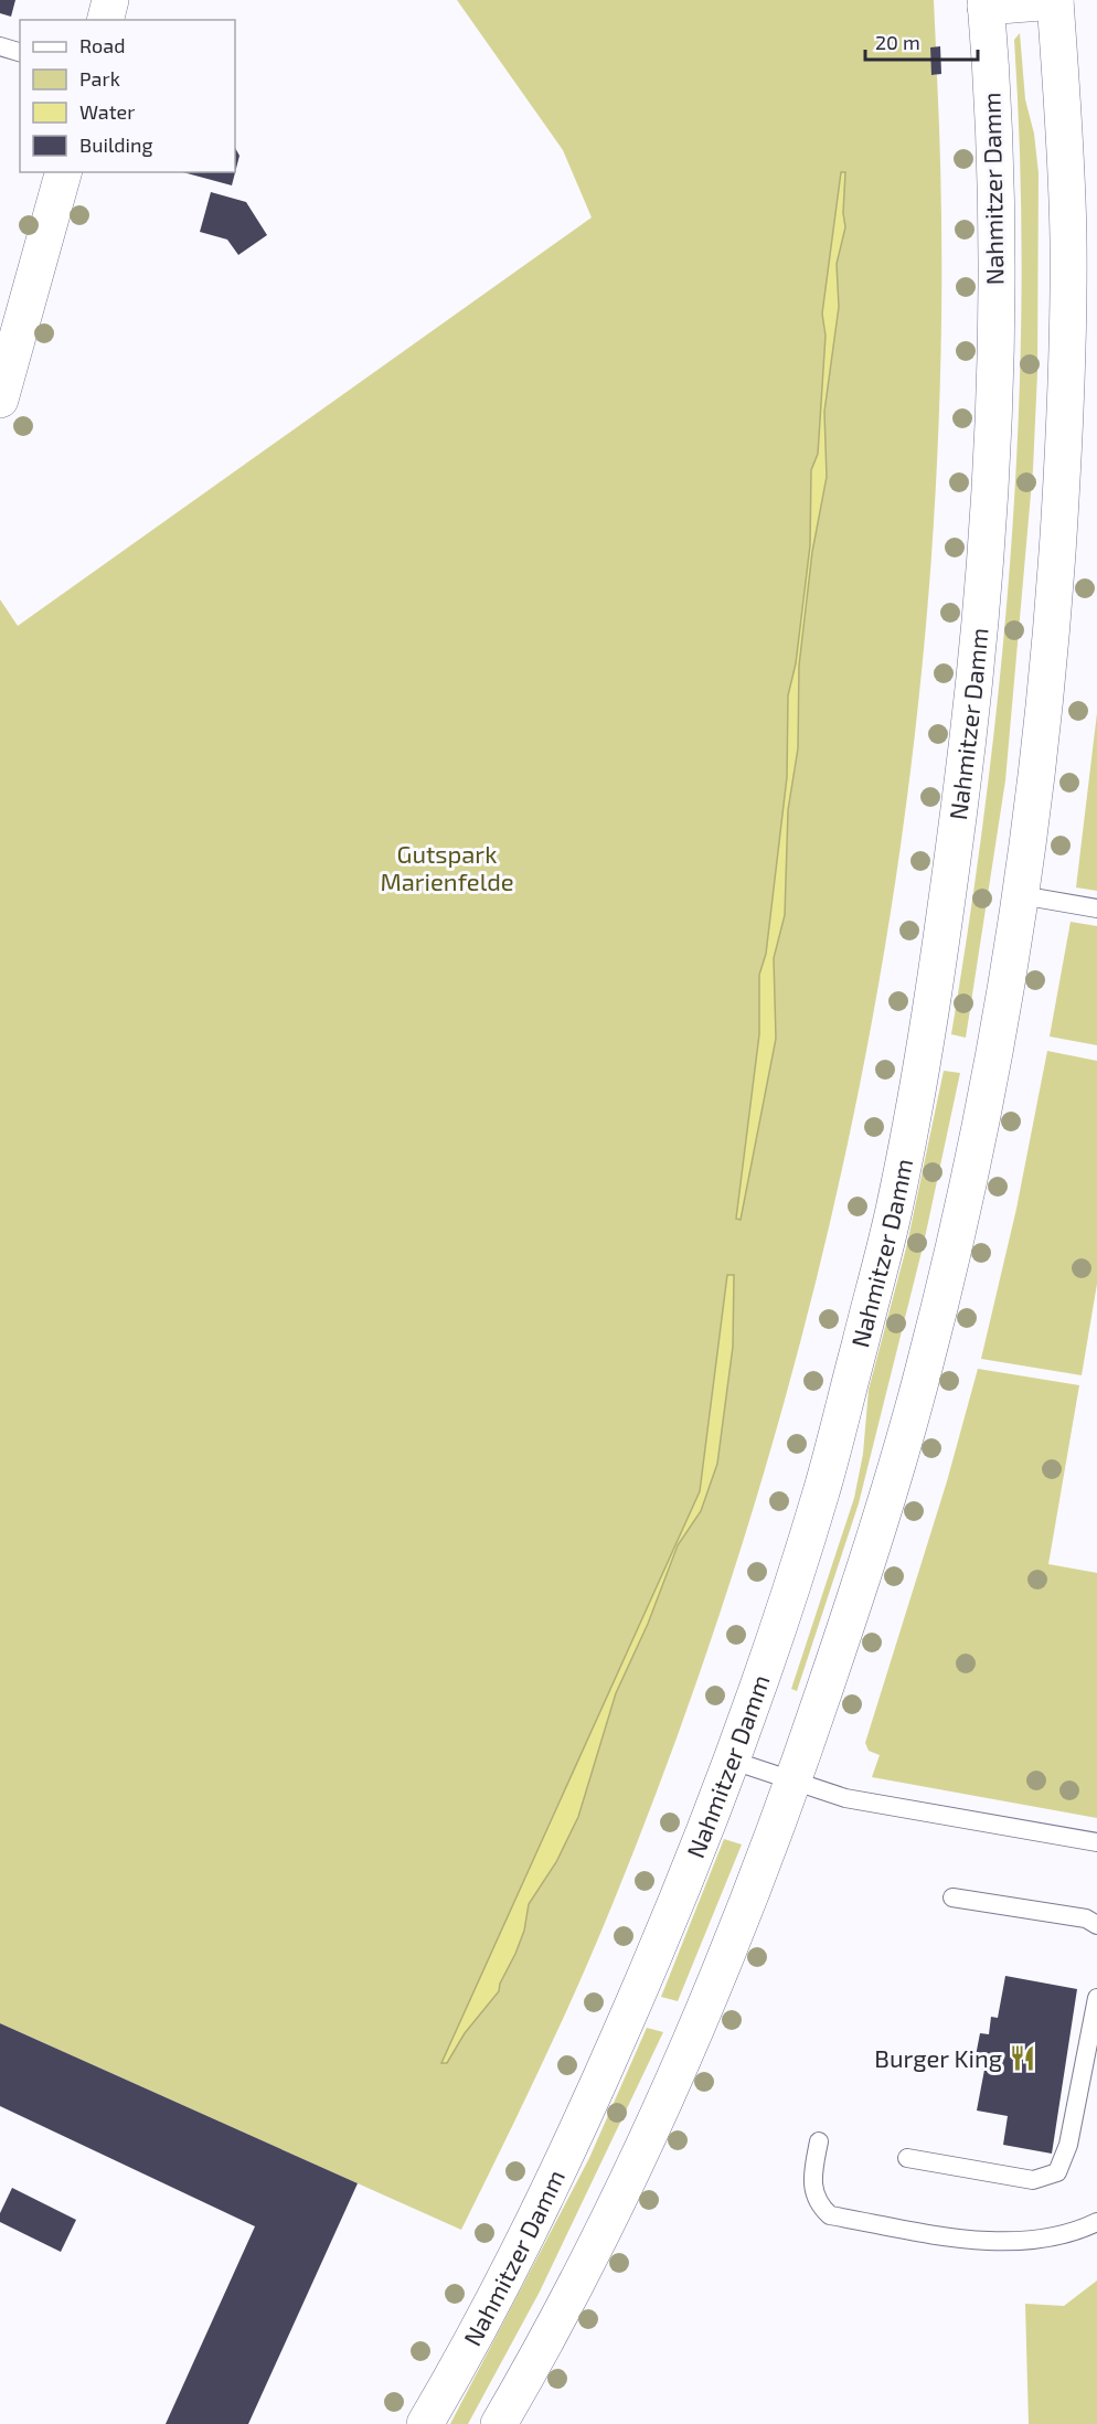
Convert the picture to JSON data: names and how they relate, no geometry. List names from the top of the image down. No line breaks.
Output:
{"streets":{"main road":["Nahmitzer Damm"]},"parks":["Gutspark Marienfelde"],"places":{"restaurant":["Burger King"]},"legend":["Road","Park","Water","Building"],"scale_bar":"20 m"}
